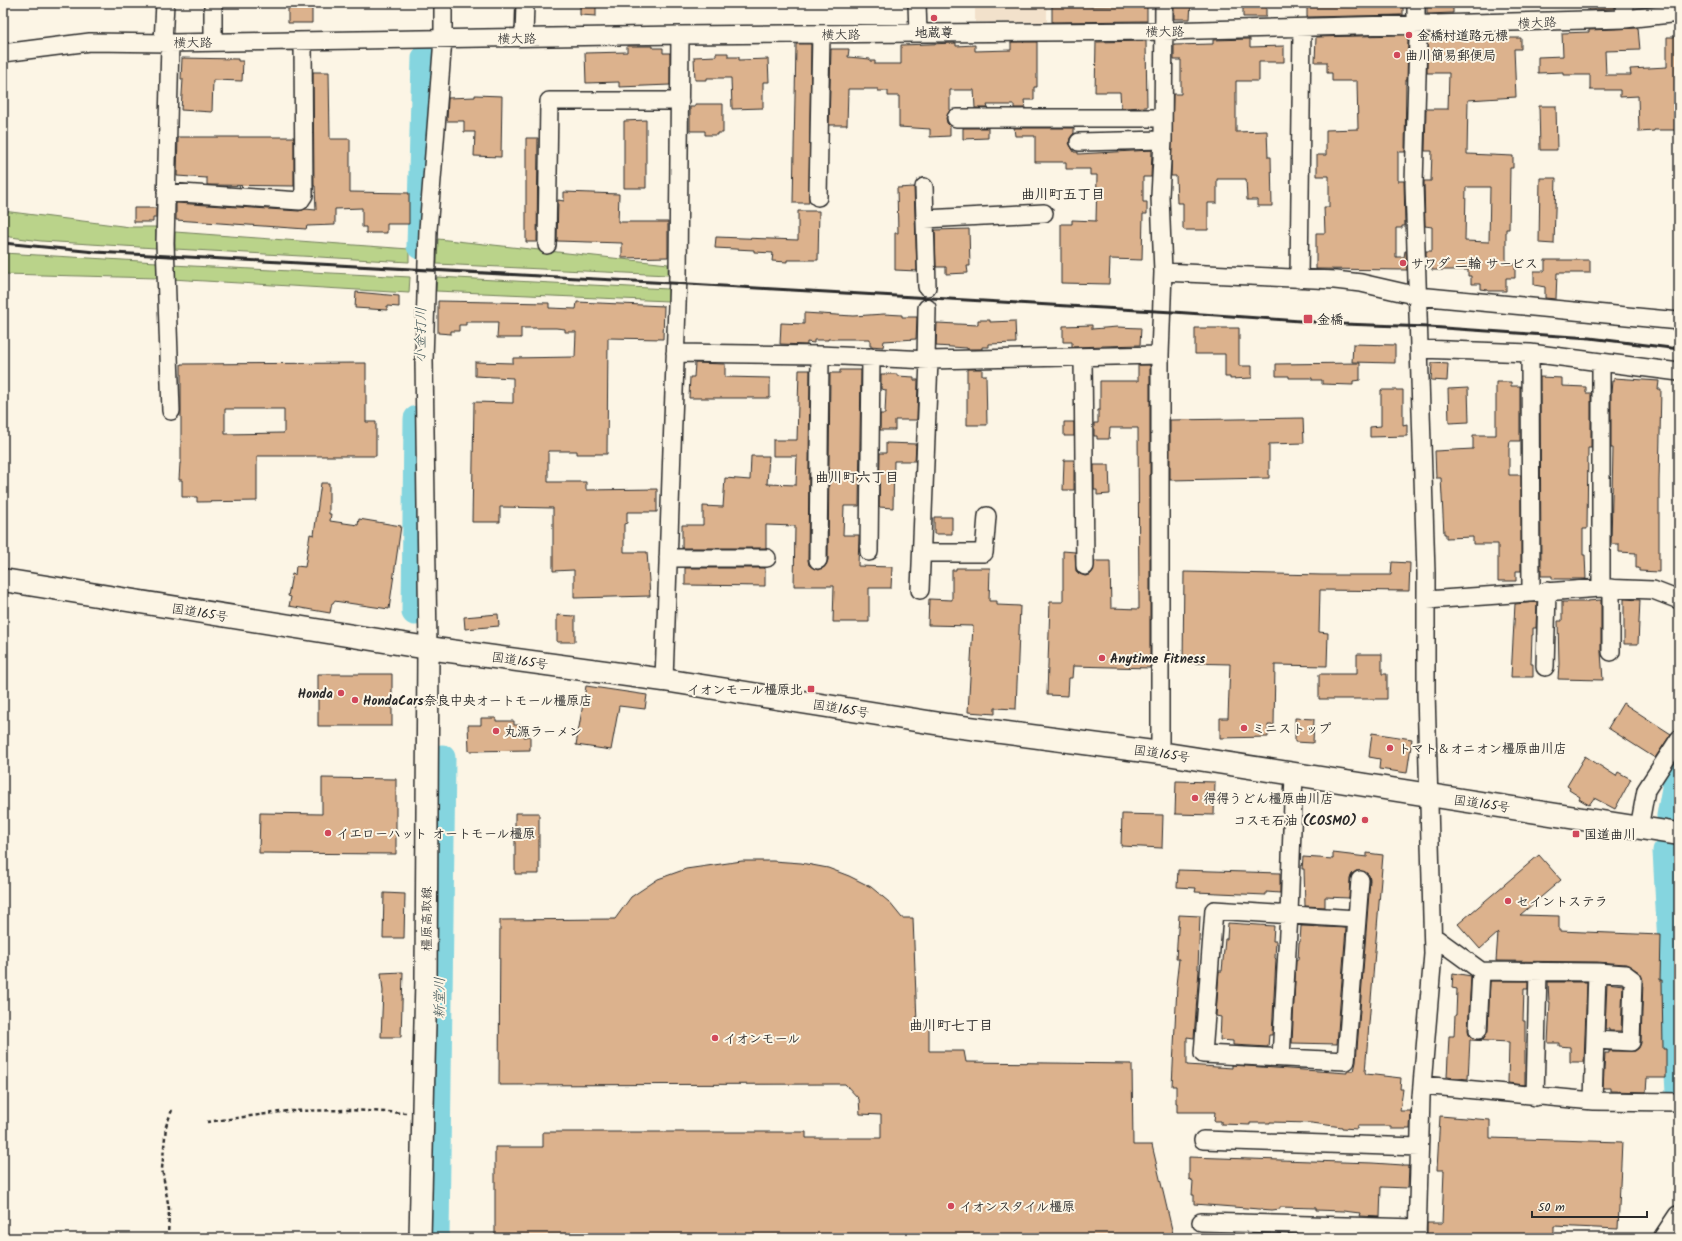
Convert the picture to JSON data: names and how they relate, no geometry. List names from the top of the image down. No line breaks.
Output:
{"streets":{"highway":["国道165号"],"main road":["橿原高取線"],"street":["横大路"]},"crossings":[["国道165号","橿原高取線"]],"districts":["曲川町五丁目","曲川町六丁目","曲川町七丁目"],"water":["小金打川","新堂川"],"places":{"other":["地蔵尊","金橋村道路元標","曲川簡易郵便局","サワダ 二輪 サービス","Anytime Fitness","Honda","HondaCars奈良中央オートモール橿原店","ミニストップ","丸源ラーメン","トマト＆オニオン橿原曲川店","得得うどん橿原曲川店","コスモ石油 (COSMO)","イエローハット オートモール橿原","セイントステラ","イオンモール","イオンスタイル橿原"],"transit":["金橋","イオンモール橿原北","国道曲川"]},"scale_bar":"50 m"}
